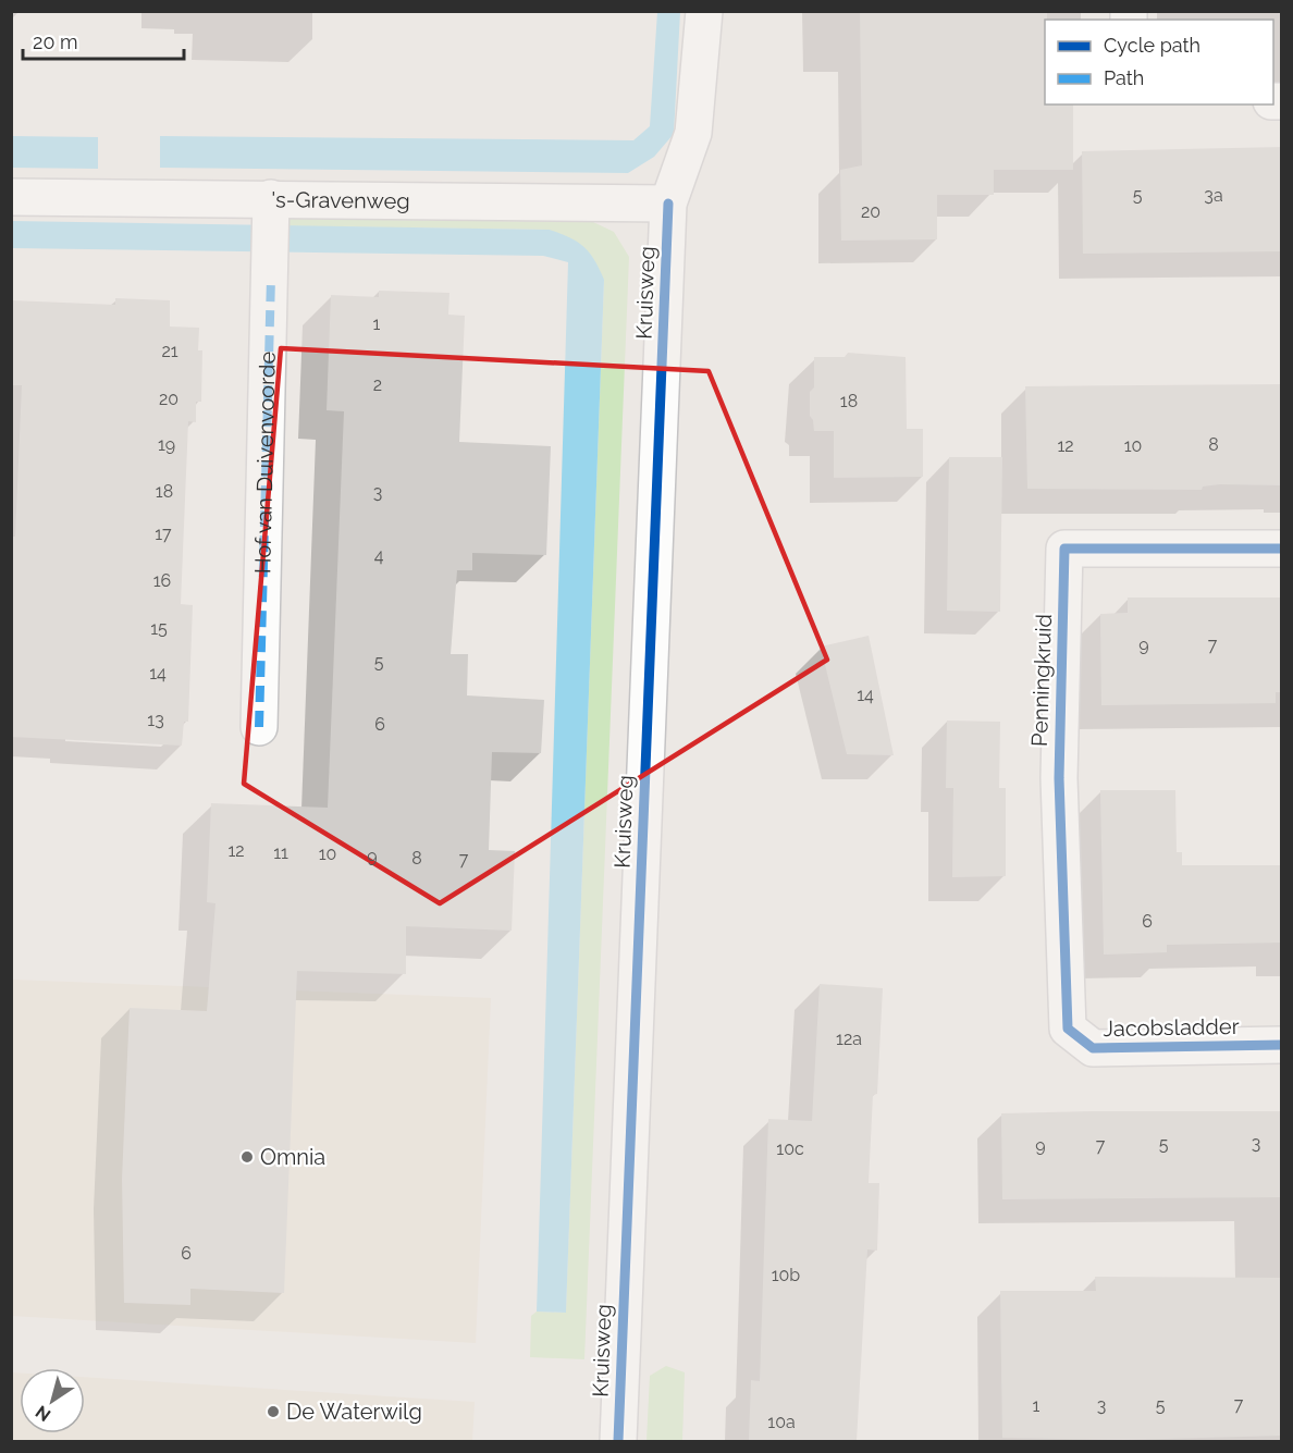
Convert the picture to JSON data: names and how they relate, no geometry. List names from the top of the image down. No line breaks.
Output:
{"streets":{"street":["'s-Gravenweg","Kruisweg","Hof van Duivenvoorde","Penningkruid","Jacobsladder"]},"crossings":[["'s-Gravenweg","Kruisweg"],["'s-Gravenweg","Hof van Duivenvoorde"],["Penningkruid","Jacobsladder"]],"places":["Omnia","De Waterwilg"],"house_numbers":["5","3a","20","1","21","2","20","18","19","8","12","10","18","3","17","4","16","15","9","7","5","14","14","13","6","12","11","10","9","8","7","6","12a","3","5","9","7","10c","6","10b","7","1","3","5","10a"],"legend":["Cycle path","Path"],"scale_bar":"20 m","north":"bottom left"}
